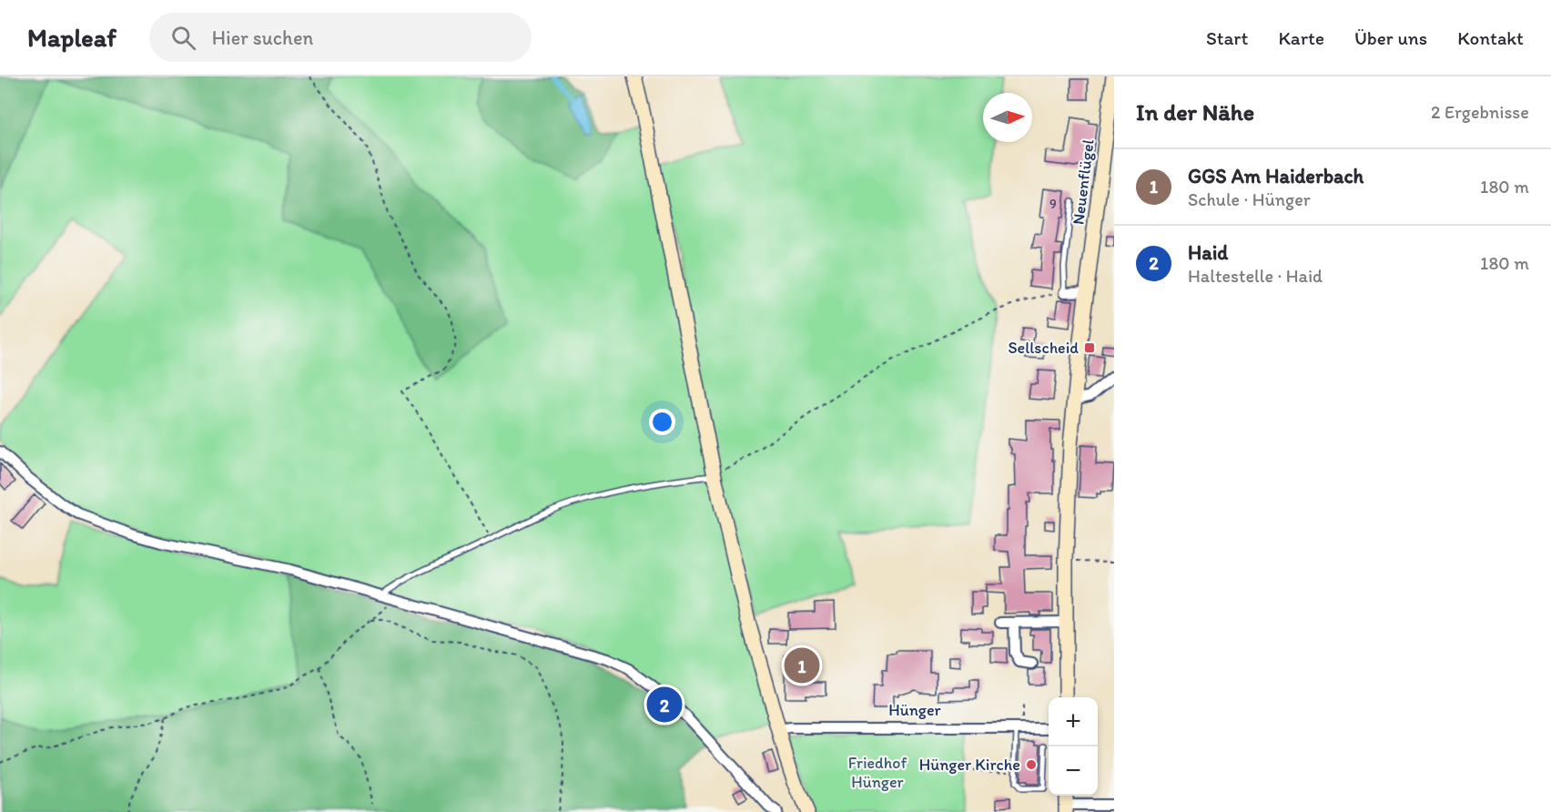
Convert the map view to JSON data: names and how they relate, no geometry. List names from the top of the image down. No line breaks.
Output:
{"streets":{"street":["Neuenflügel","Hünger"]},"parks":["Friedhof Hünger"],"places":{"transit":["Sellscheid"],"other":["Hünger Kirche"]},"house_numbers":["9"],"north":"right","page":{"header":"Mapleaf","search":"Hier suchen","nav":["Start","Karte","Über uns","Kontakt"],"heading":["In der Nähe","2 Ergebnisse"],"list":[{"mark":"1","name":"GGS Am Haiderbach","note":"Schule · Hünger","value":"180 m"},{"mark":"2","name":"Haid","note":"Haltestelle · Haid","value":"180 m"}],"pins":["1","2"],"map_buttons":["+","−"]}}
